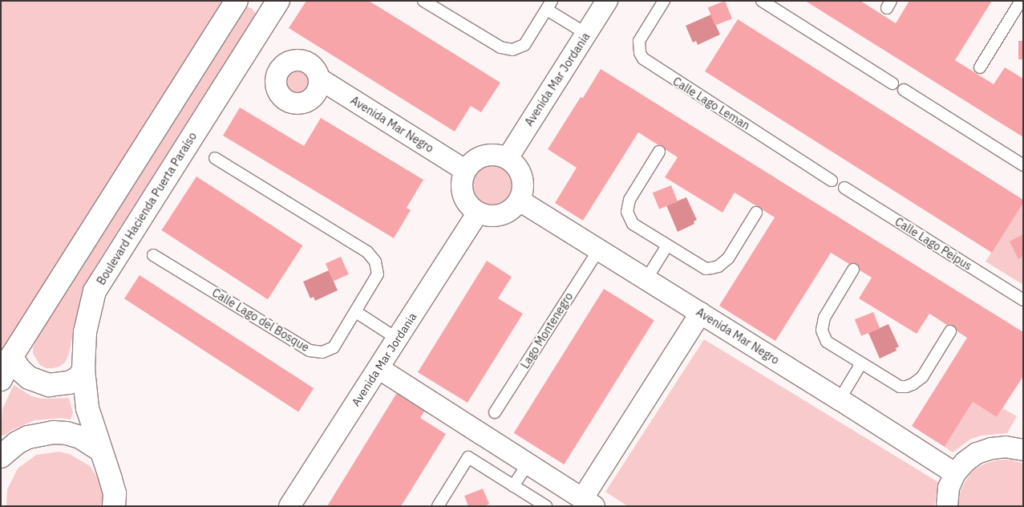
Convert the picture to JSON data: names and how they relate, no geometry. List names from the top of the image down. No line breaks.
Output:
{"streets":{"street":["Avenida Mar Jordania","Avenida Mar Negro","Boulevard Hacienda Puerta Paraíso"],"lane":["Calle Lago Leman","Calle Lago Peipus","Calle Lago del Bosque","Lago Montenegro"]},"crossings":[["Avenida Mar Jordania","Avenida Mar Negro"],["Avenida Mar Negro","Lago Montenegro"]]}
